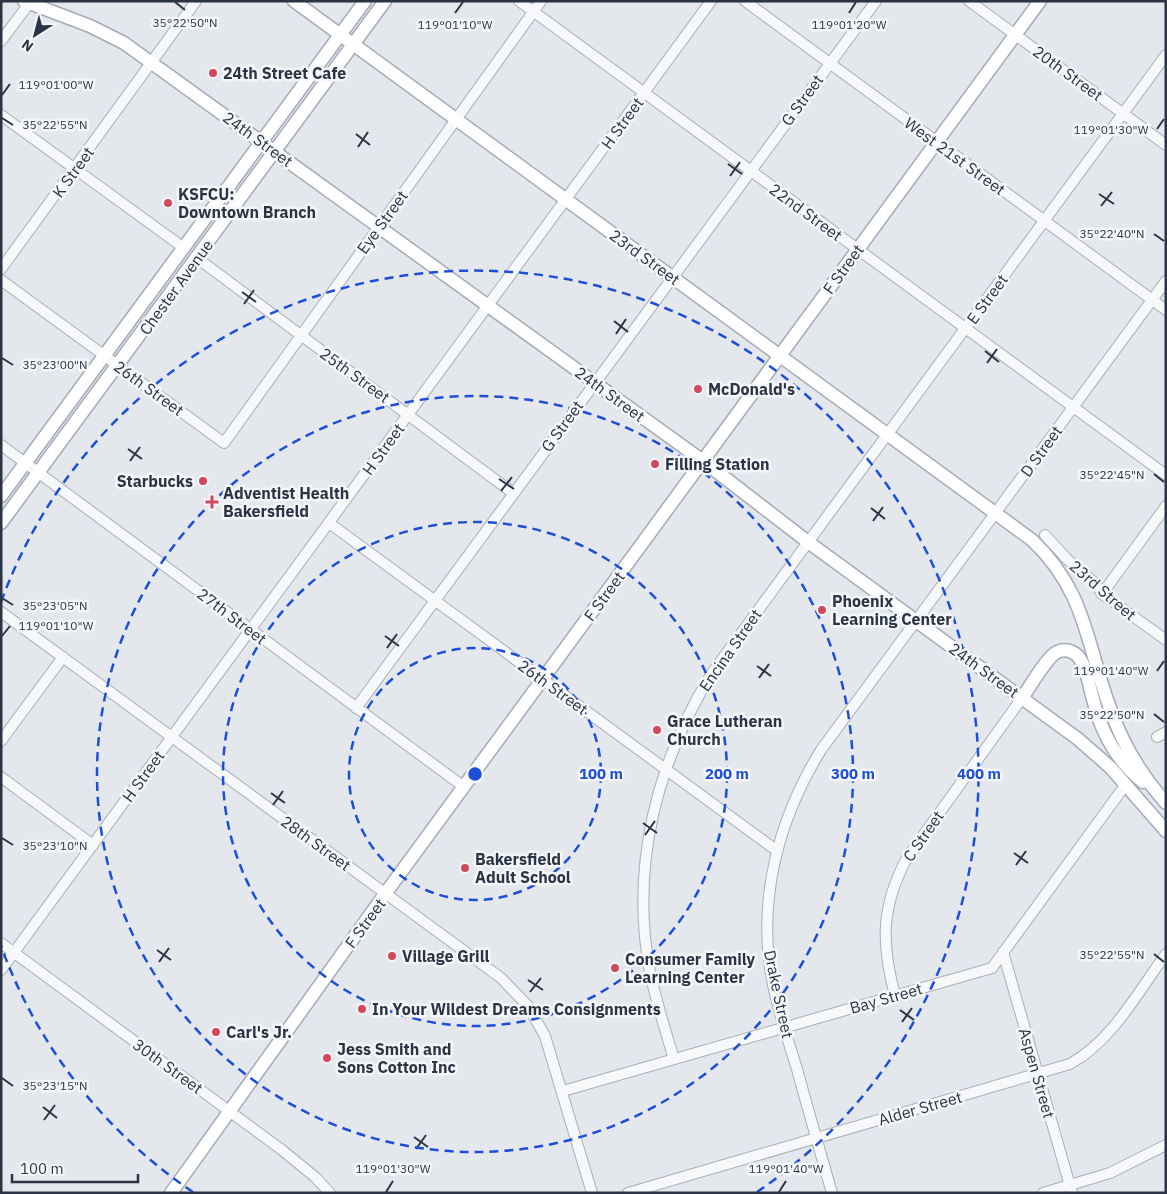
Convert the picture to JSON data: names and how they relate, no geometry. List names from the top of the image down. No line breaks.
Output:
{"streets":{"main road":["24th Street","23rd Street","F Street","Chester Avenue"],"street":["20th Street","G Street","H Street","West 21st Street","K Street","22nd Street","Eye Street","E Street","25th Street","26th Street","D Street","27th Street","Encina Street","C Street","28th Street","Drake Street","Bay Street","30th Street","Aspen Street","Alder Street"]},"crossings":[["20th Street","F Street"],["20th Street","E Street"],["G Street","24th Street"],["G Street","West 21st Street"],["G Street","22nd Street"],["G Street","23rd Street"],["G Street","25th Street"],["G Street","26th Street"],["G Street","27th Street"],["H Street","24th Street"],["H Street","22nd Street"],["H Street","23rd Street"],["H Street","25th Street"],["H Street","26th Street"],["H Street","27th Street"],["H Street","28th Street"],["H Street","30th Street"],["24th Street","K Street"],["24th Street","Eye Street"],["24th Street","F Street"],["24th Street","Chester Avenue"],["24th Street","E Street"],["24th Street","D Street"],["24th Street","Encina Street"],["24th Street","C Street"],["24th Street","Drake Street"],["24th Street","Bay Street"],["West 21st Street","F Street"],["West 21st Street","E Street"],["West 21st Street","D Street"],["22nd Street","Eye Street"],["22nd Street","F Street"],["22nd Street","E Street"],["22nd Street","D Street"],["Eye Street","23rd Street"],["Eye Street","25th Street"],["Eye Street","26th Street"],["23rd Street","F Street"],["23rd Street","Chester Avenue"],["23rd Street","E Street"],["23rd Street","D Street"],["F Street","26th Street"],["F Street","27th Street"],["F Street","28th Street"],["F Street","30th Street"],["Chester Avenue","25th Street"],["Chester Avenue","26th Street"],["Chester Avenue","27th Street"],["E Street","Encina Street"],["26th Street","Encina Street"],["26th Street","Drake Street"],["D Street","Drake Street"],["Encina Street","Bay Street"],["C Street","Bay Street"],["28th Street","Bay Street"],["Drake Street","Bay Street"],["Drake Street","Alder Street"],["Bay Street","Aspen Street"],["Aspen Street","Alder Street"]],"places":{"other":["24th Street Cafe","KSFCU: Downtown Branch","McDonald's","Filling Station","Starbucks","Phoenix Learning Center","Grace Lutheran Church","Bakersfield Adult School","Village Grill","Consumer Family Learning Center","In Your Wildest Dreams Consignments","Carl's Jr.","Jess Smith and Sons Cotton Inc"],"health":["Adventist Health Bakersfield"]},"scale_bar":"100 m","north":"bottom left","coordinates":["35°22'50\"N","119°01'10\"W","119°01'20\"W","119°01'00\"W","35°22'55\"N","119°01'30\"W","35°22'40\"N","35°23'00\"N","35°22'45\"N","35°23'05\"N","119°01'40\"W","35°23'10\"N","35°23'15\"N"],"rings":["100 m","200 m","300 m","400 m"]}
